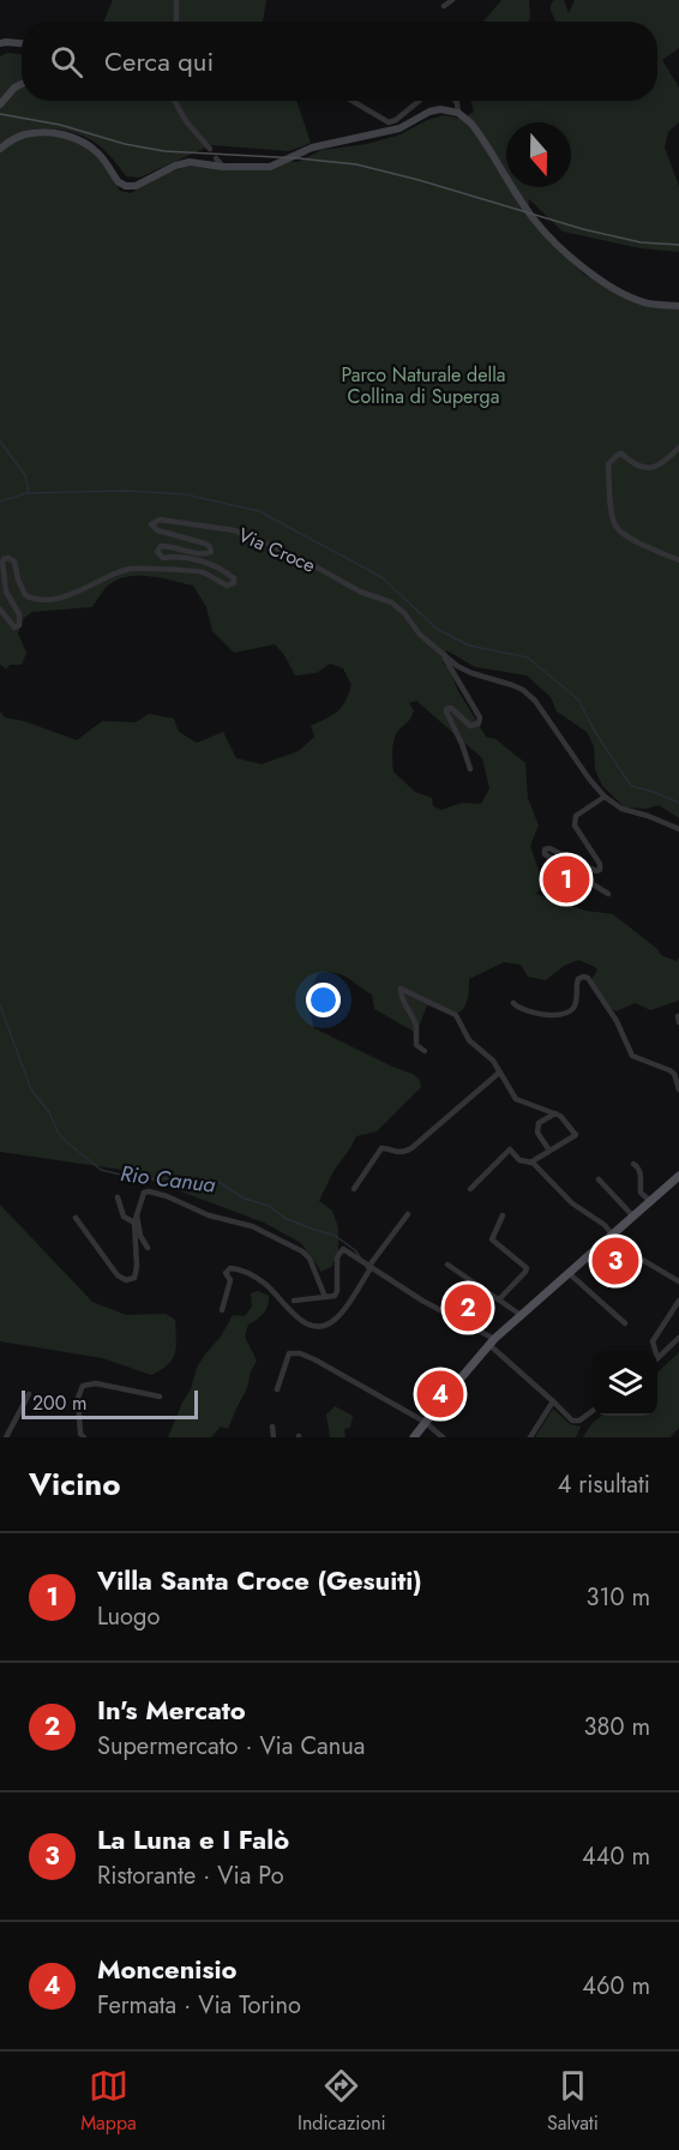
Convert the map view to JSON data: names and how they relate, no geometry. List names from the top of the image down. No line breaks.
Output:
{"streets":{"street":["Via Croce"]},"water":["Rio Canua"],"parks":["Parco Naturale della Collina di Superga"],"scale_bar":"200 m","north":"bottom","page":{"search":"Cerca qui","pins":["1","3","2","4"],"scale":"200 m","heading":["Vicino","4 risultati"],"list":[{"mark":"1","name":"Villa Santa Croce (Gesuiti)","note":"Luogo","value":"310 m"},{"mark":"2","name":"In's Mercato","note":"Supermercato · Via Canua","value":"380 m"},{"mark":"3","name":"La Luna e I Falò","note":"Ristorante · Via Po","value":"440 m"},{"mark":"4","name":"Moncenisio","note":"Fermata · Via Torino","value":"460 m"}],"nav":["Mappa","Indicazioni","Salvati"]}}
